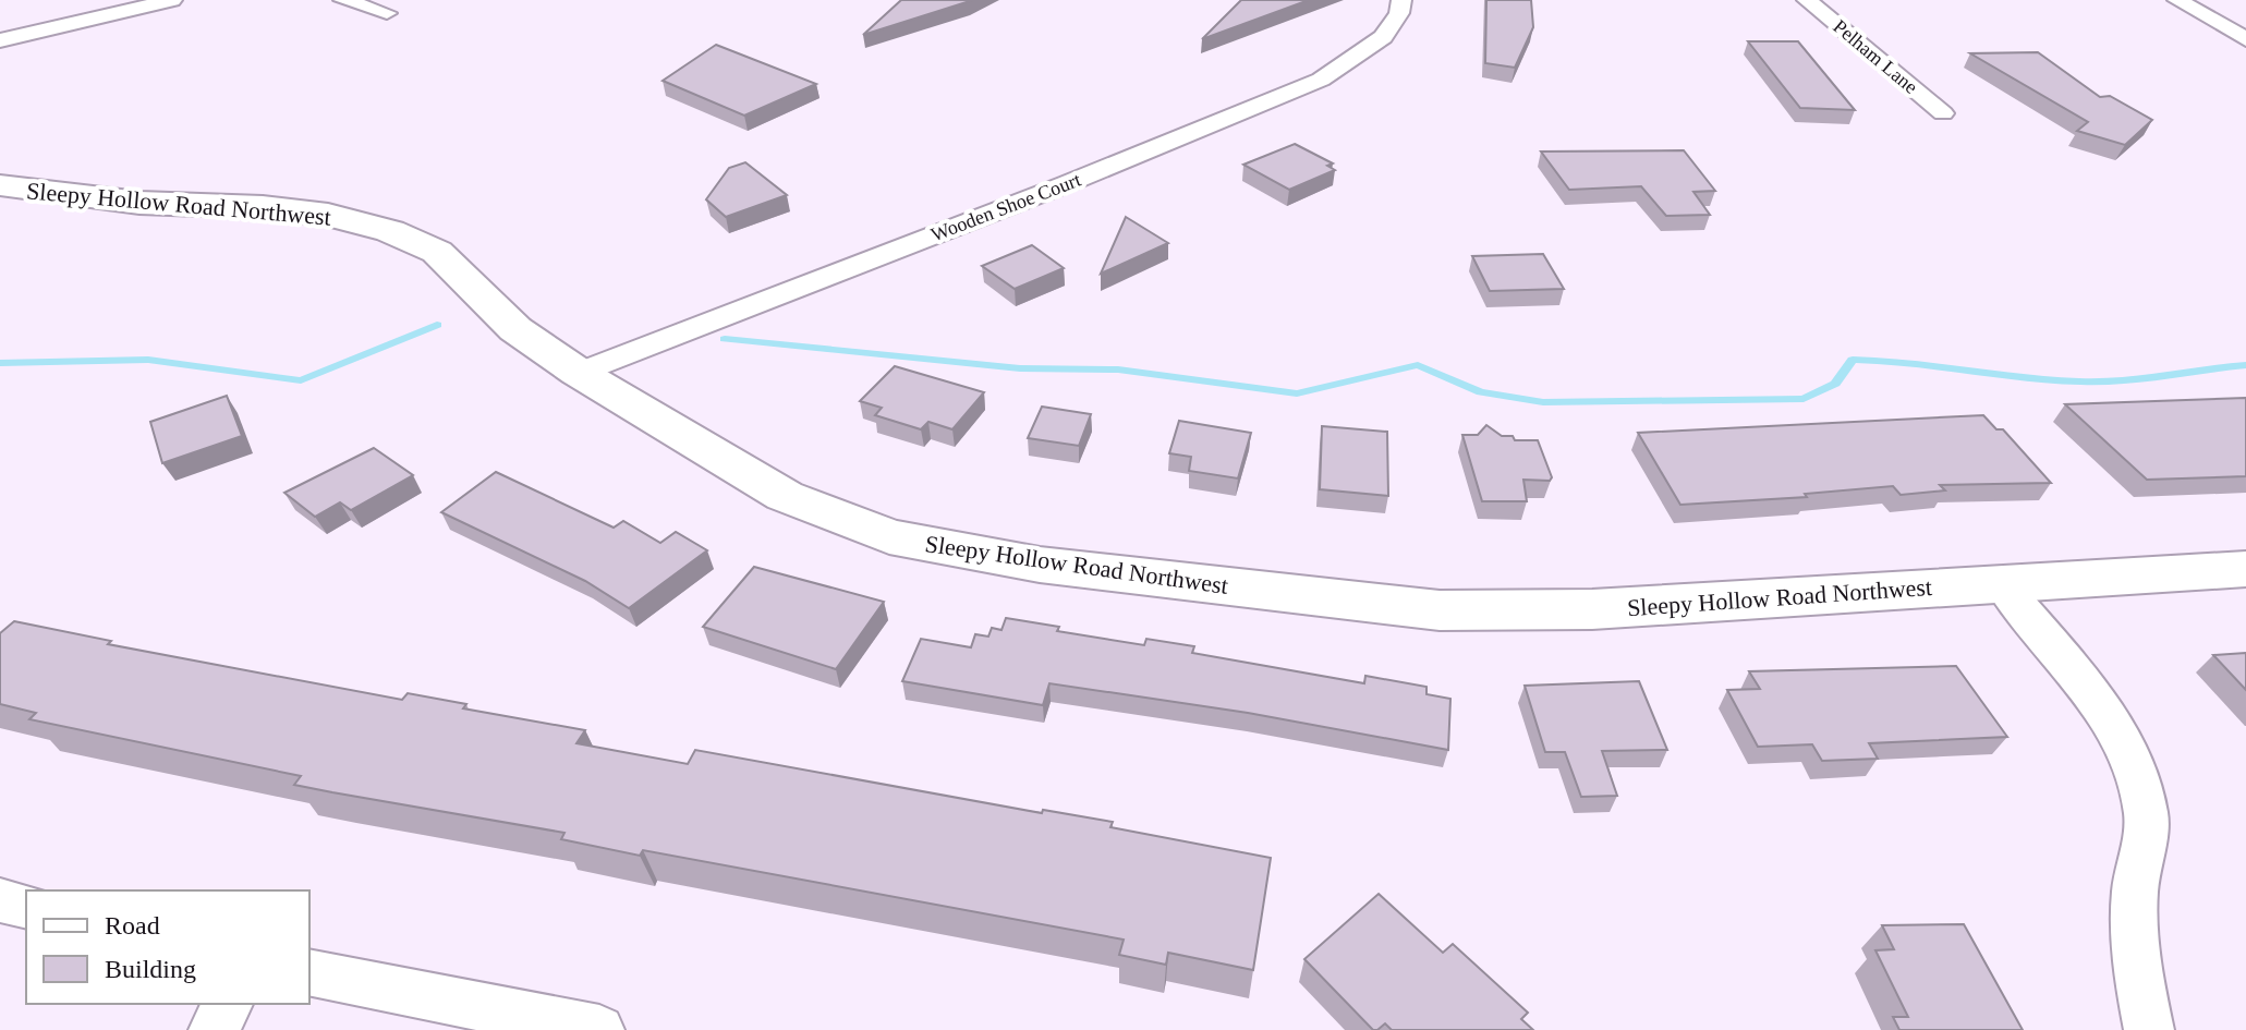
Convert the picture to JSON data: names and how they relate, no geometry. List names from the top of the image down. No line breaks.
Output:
{"streets":{"street":["Pelham Lane","Sleepy Hollow Road Northwest","Wooden Shoe Court"]},"crossings":[["Sleepy Hollow Road Northwest","Wooden Shoe Court"]],"legend":["Road","Building"]}
